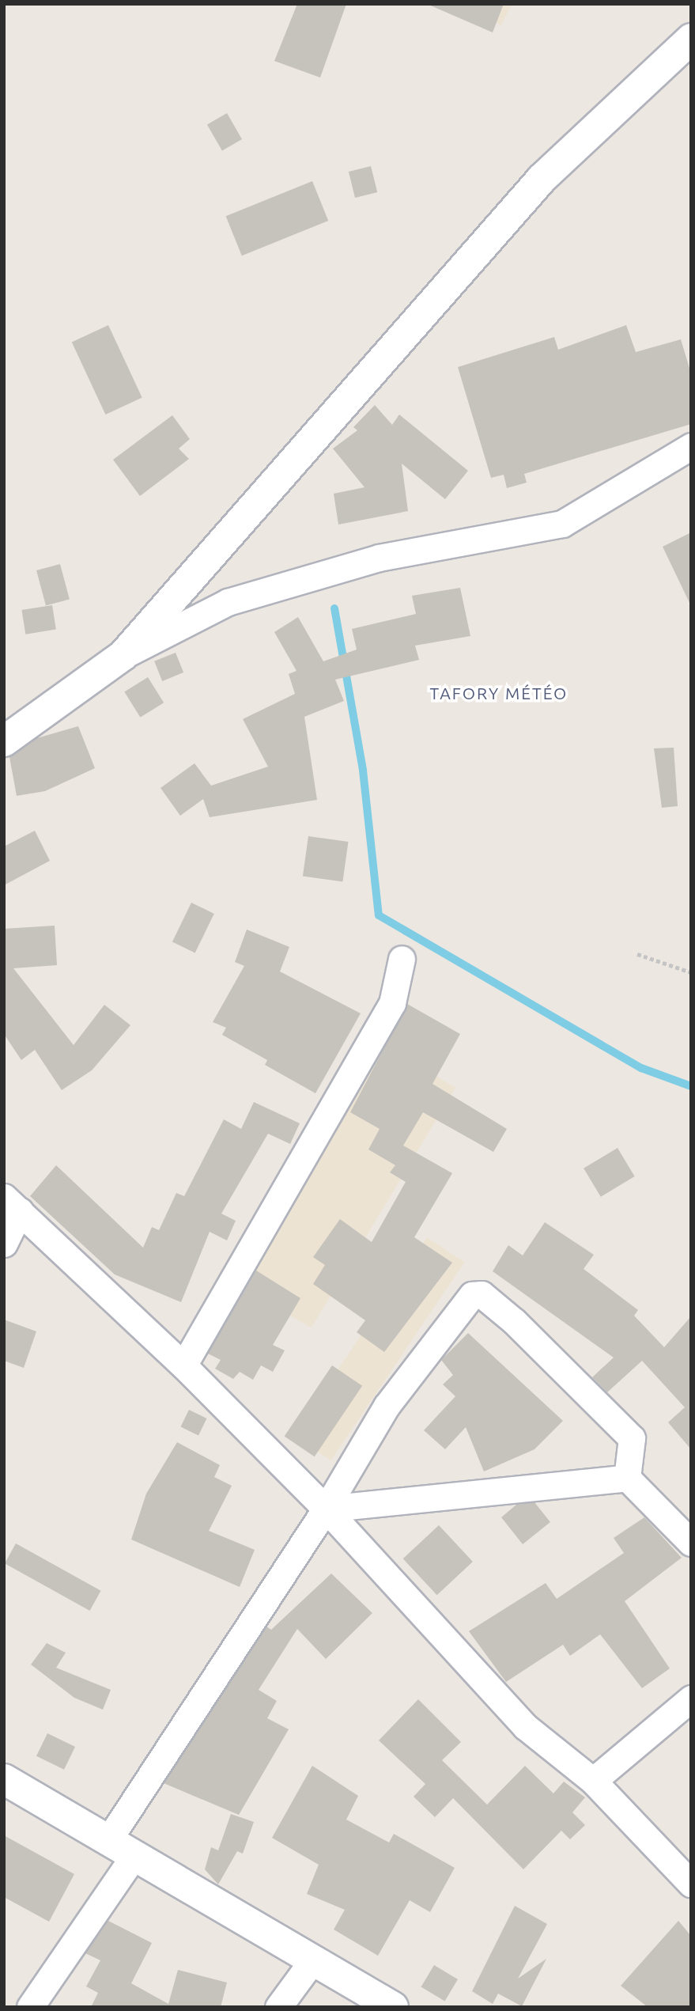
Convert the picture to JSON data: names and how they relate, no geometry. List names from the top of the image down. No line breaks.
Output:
{"districts":["TAFORY MÉTÉO"]}
